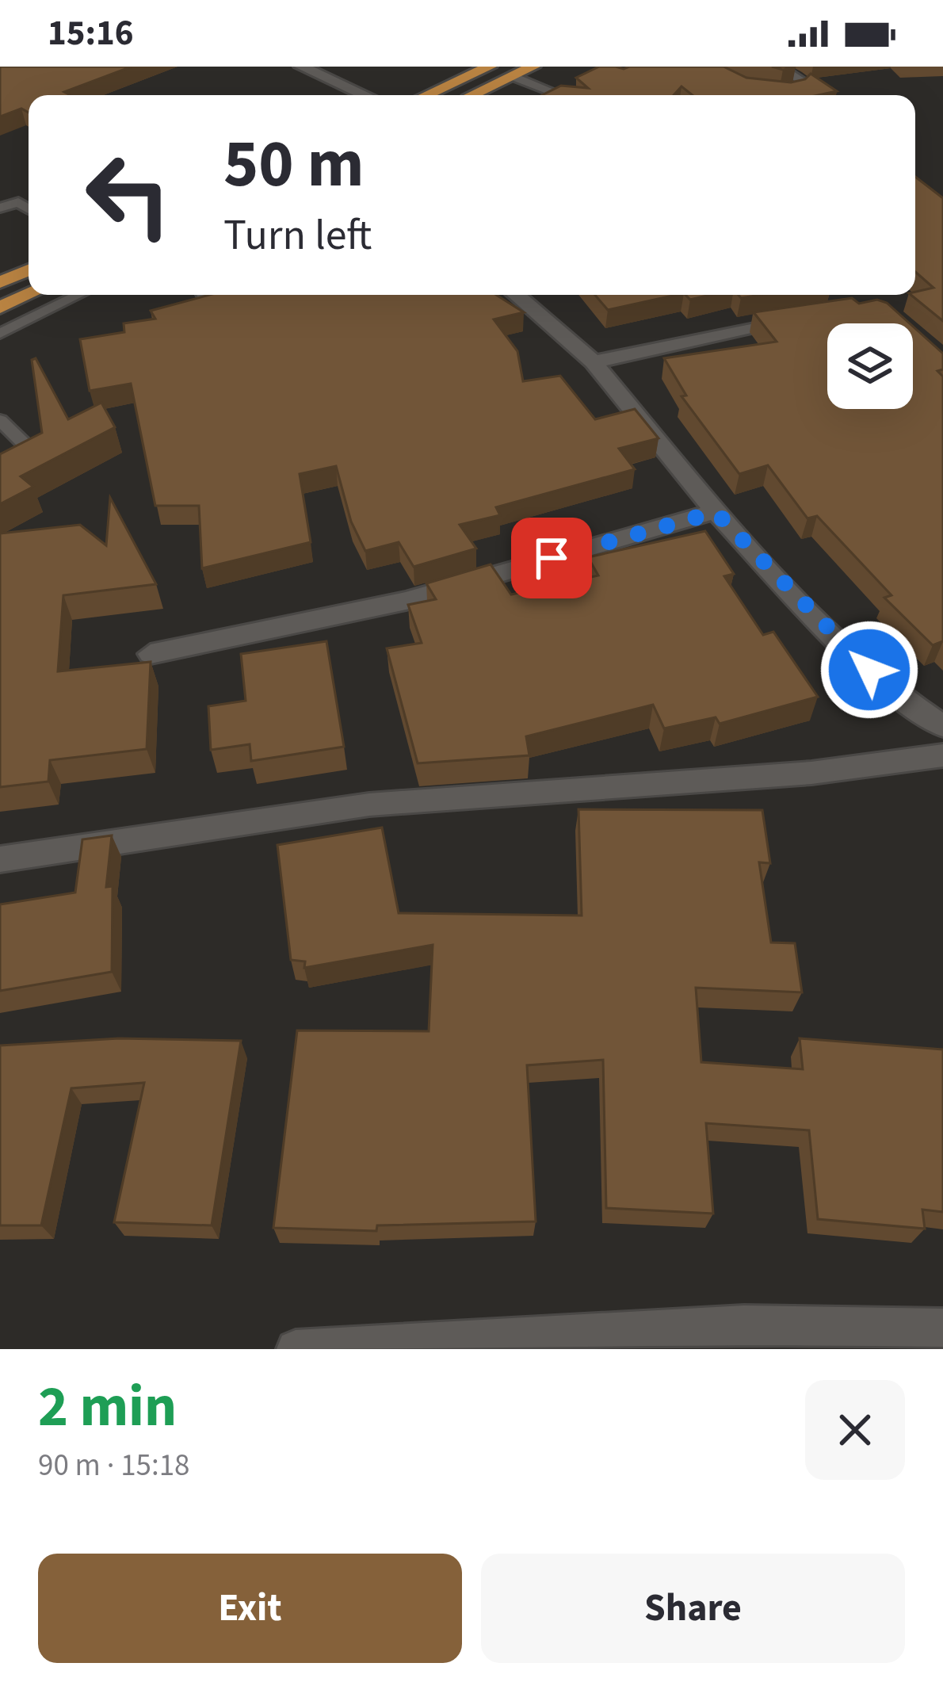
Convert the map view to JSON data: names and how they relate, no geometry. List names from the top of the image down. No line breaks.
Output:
{"page":{"status":"15:16","turn":["50 m","Turn left"],"heading":["2 min","90 m · 15:18"],"buttons":["Exit","Share"]}}
